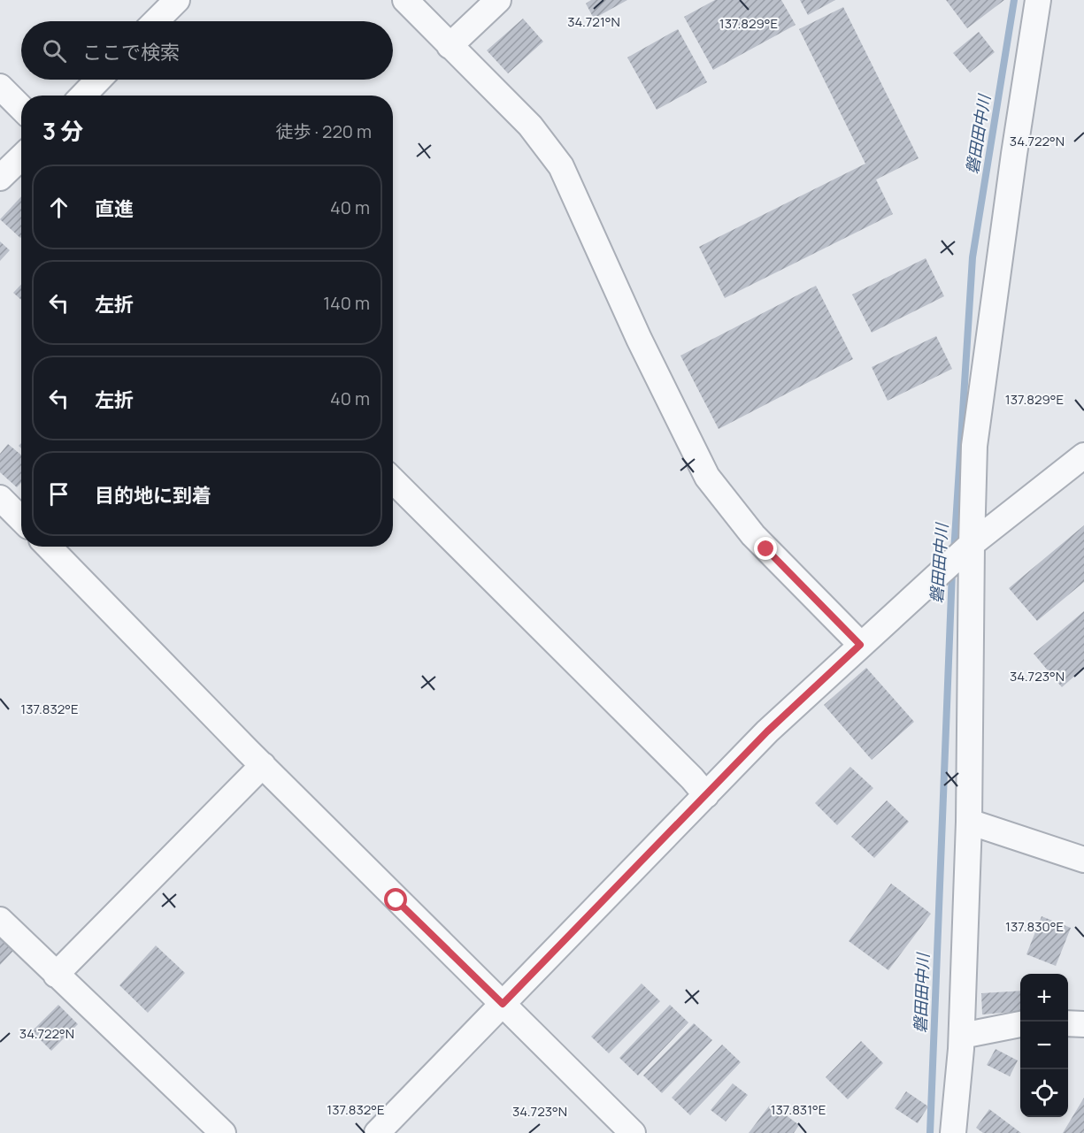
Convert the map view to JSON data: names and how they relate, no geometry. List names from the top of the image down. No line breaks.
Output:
{"water":["磐田田中川"],"page":{"search":"ここで検索","heading":["3 分","徒歩 · 220 m"],"list":[["直進","40 m"],["左折","140 m"],["左折","40 m"],"目的地に到着"],"map_buttons":["+","−"]},"coordinates":["34.721°N","137.829°E","34.722°N","34.723°N","137.832°E","137.830°E","137.831°E"]}
